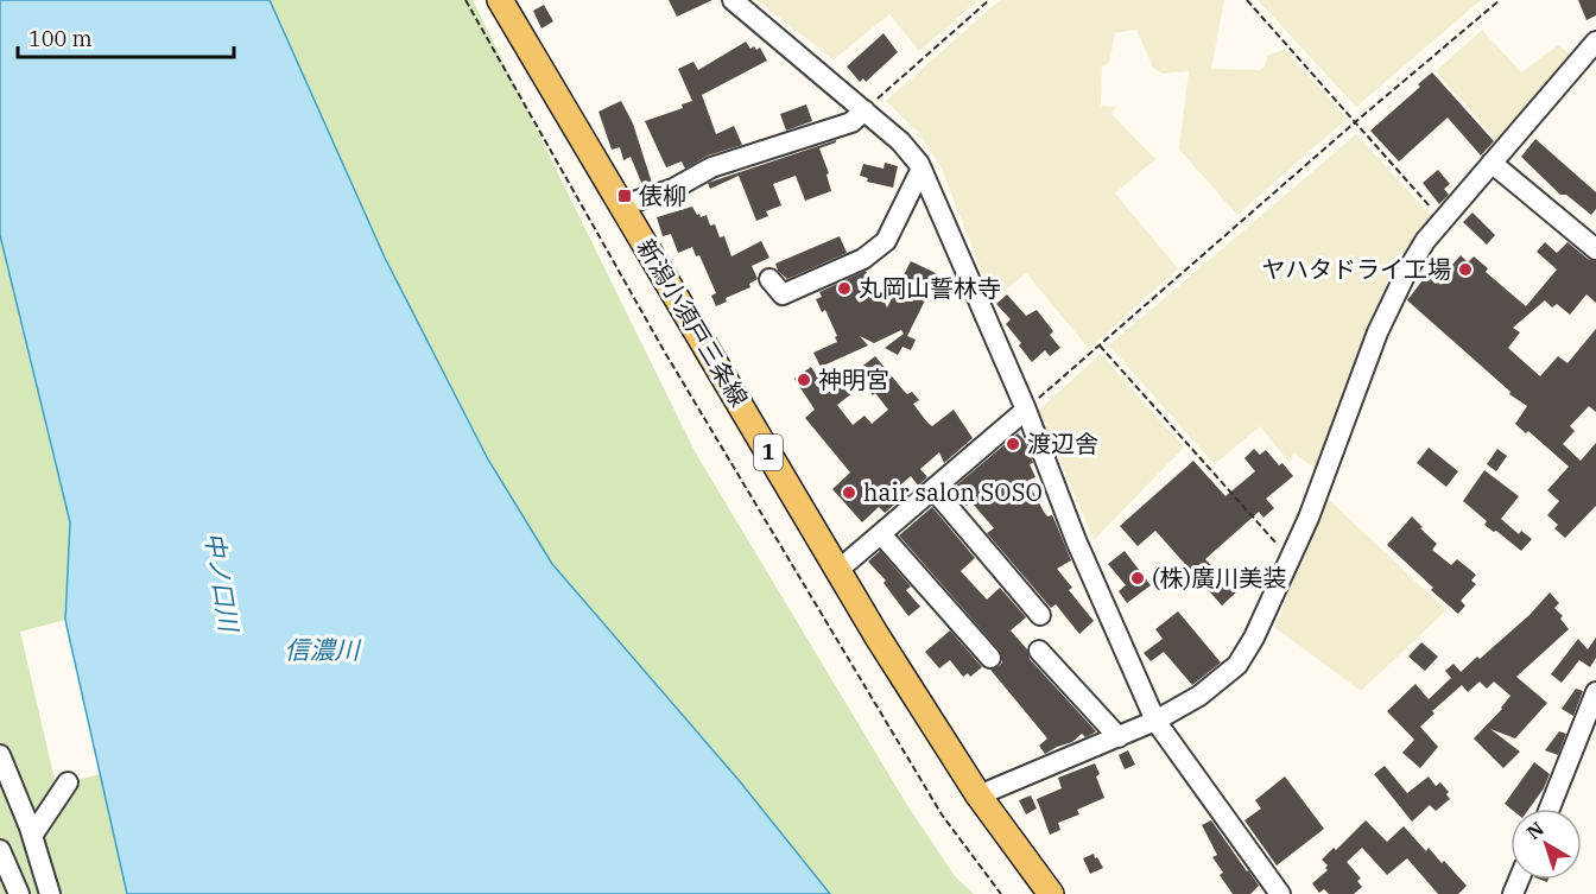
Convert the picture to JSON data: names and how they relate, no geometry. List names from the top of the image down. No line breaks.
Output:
{"streets":{"main road":["新潟小須戸三条線","1"]},"water":["中ノ口川","信濃川"],"places":{"transit":["俵柳"],"other":["ヤハタドライ工場","丸岡山誓林寺","神明宮","渡辺舎","hair salon SOSO","(株)廣川美装"]},"scale_bar":"100 m","north":"top left"}
